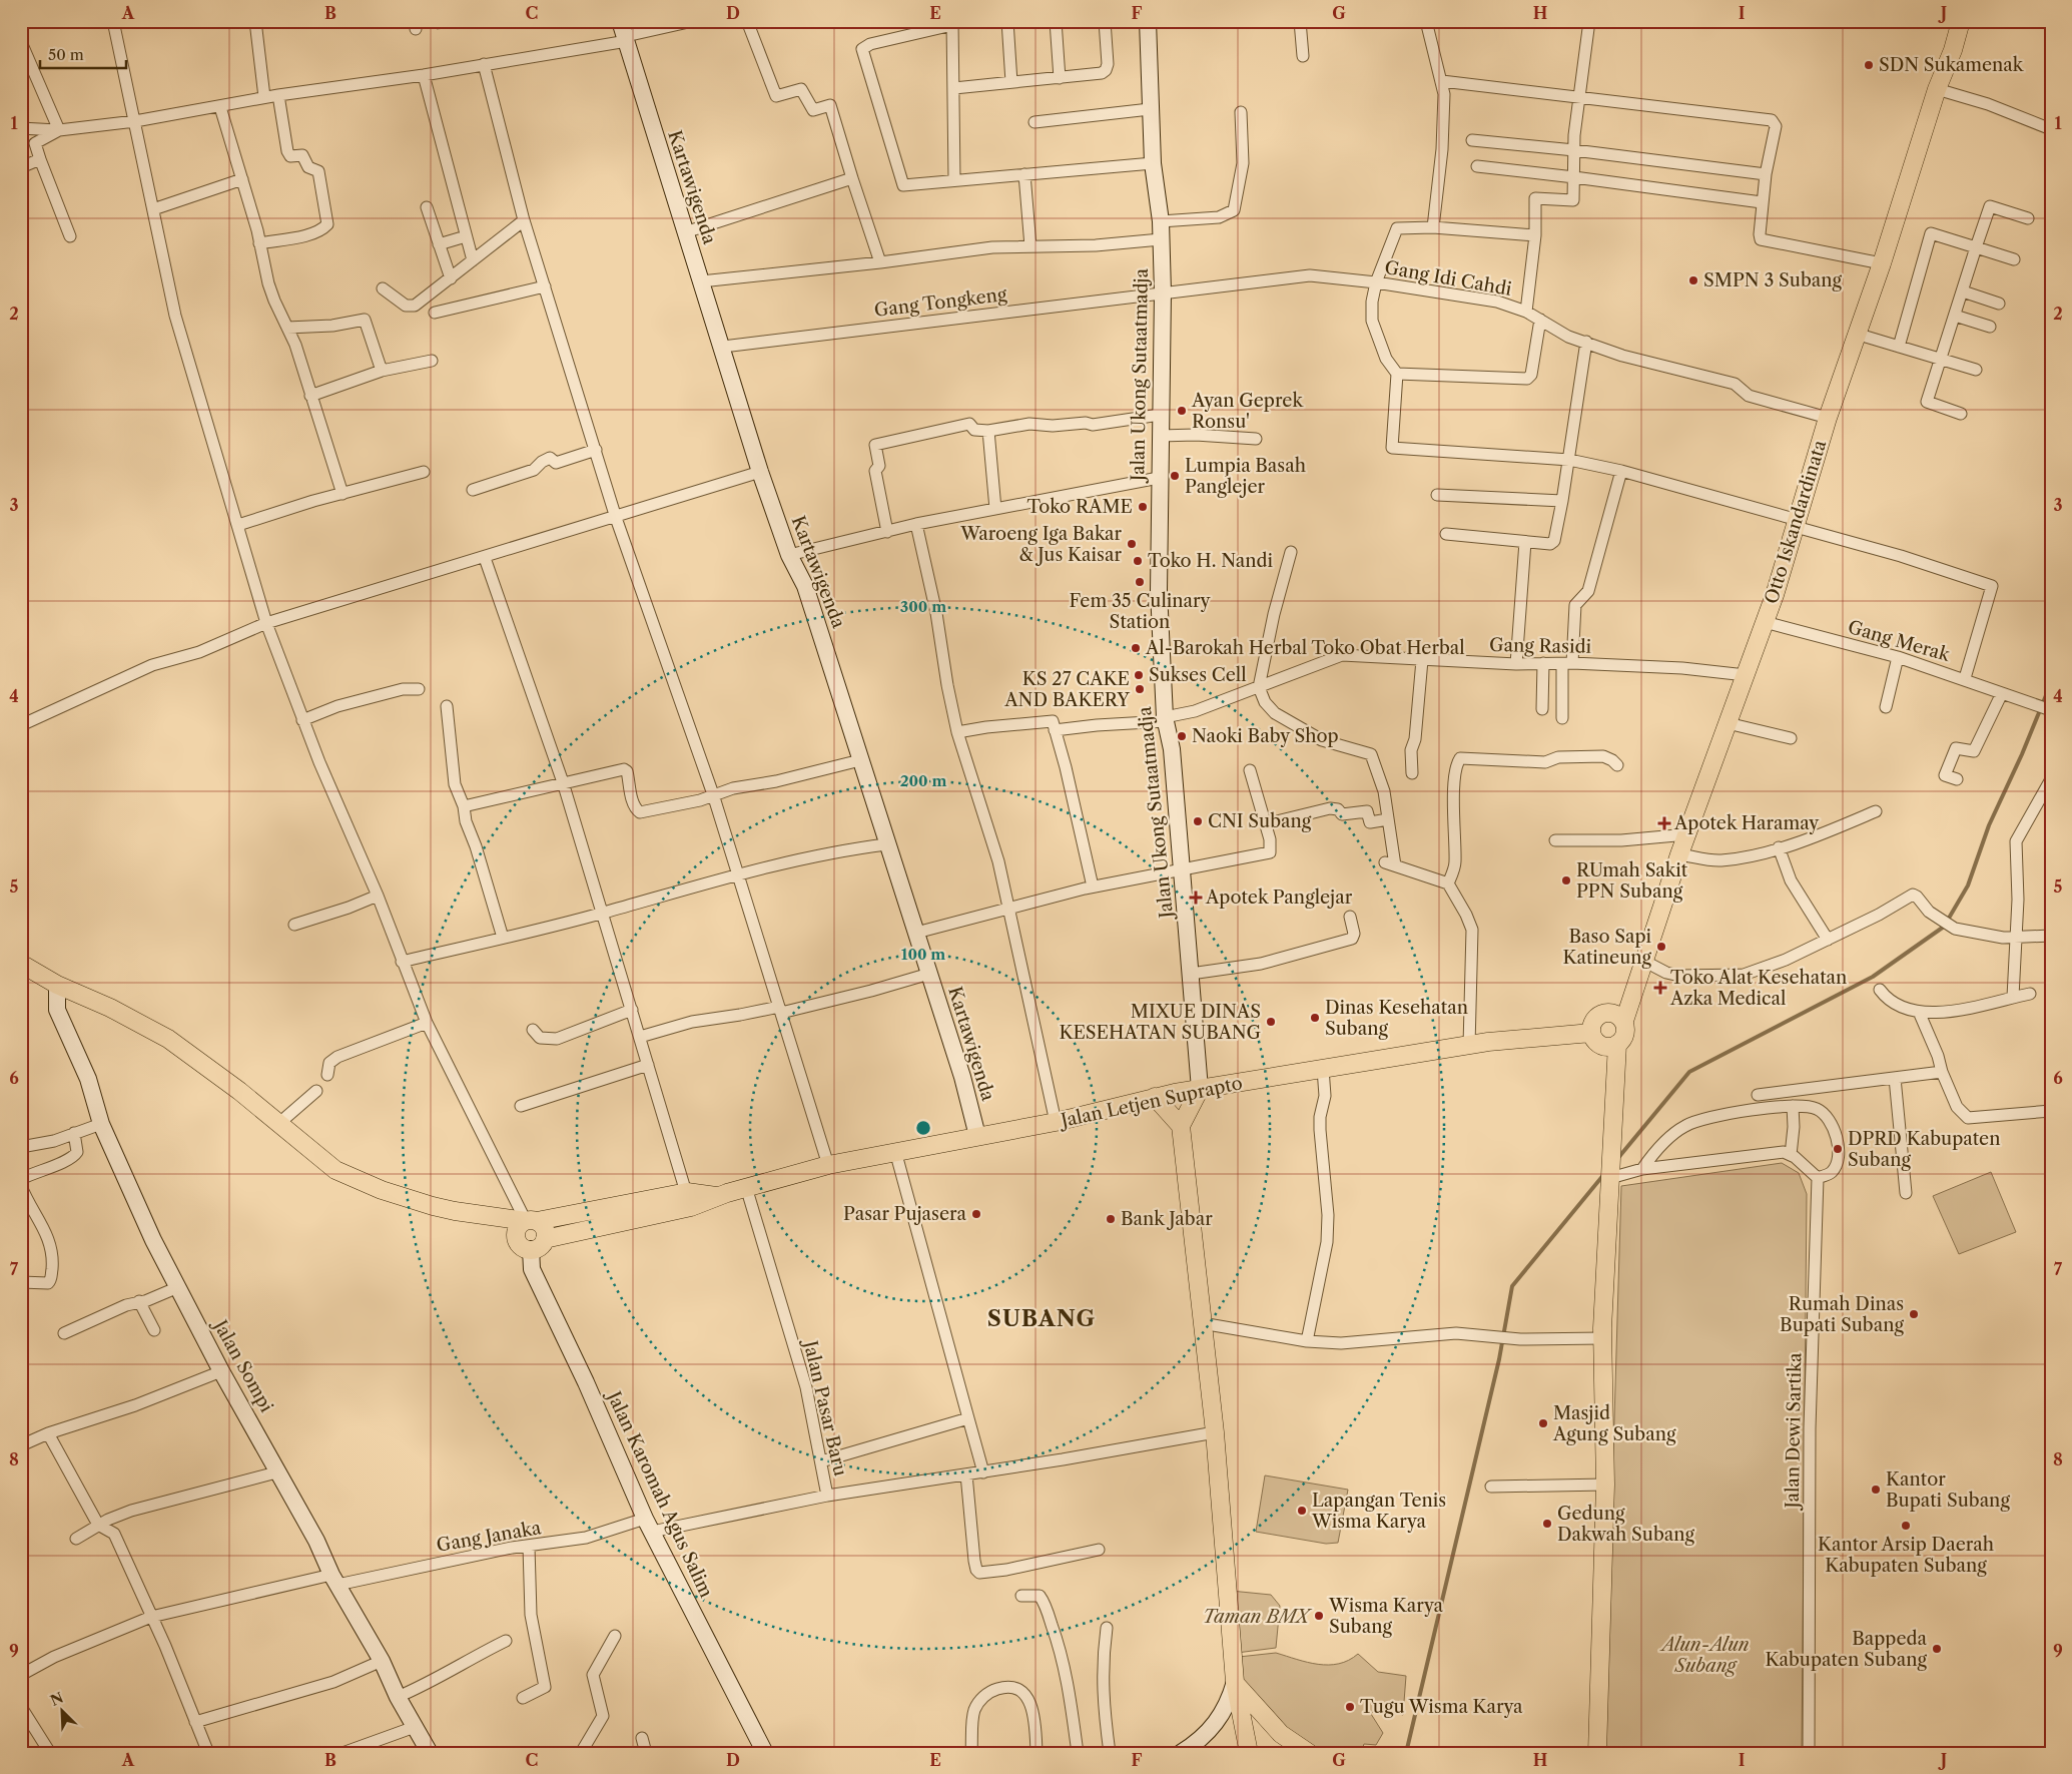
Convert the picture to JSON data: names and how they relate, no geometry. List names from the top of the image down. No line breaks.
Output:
{"streets":{"main road":["Otto Iskandardinata","Jalan Letjen Suprapto"],"street":["Kartawigenda","Gang Idi Cahdi","Gang Tongkeng","Jalan Ukong Sutaatmadja","Gang Merak","Gang Rasidi","Jalan Sompi","Jalan Pasar Baru","Jalan Dewi Sartika","Jalan Karomah Agus Salim","Gang Janaka"]},"crossings":[["Kartawigenda","Gang Tongkeng"],["Kartawigenda","Jalan Letjen Suprapto"],["Gang Idi Cahdi","Gang Tongkeng"],["Gang Idi Cahdi","Jalan Ukong Sutaatmadja"],["Gang Idi Cahdi","Otto Iskandardinata"],["Gang Tongkeng","Jalan Ukong Sutaatmadja"],["Jalan Ukong Sutaatmadja","Gang Rasidi"],["Jalan Ukong Sutaatmadja","Jalan Letjen Suprapto"],["Otto Iskandardinata","Gang Merak"],["Otto Iskandardinata","Gang Rasidi"],["Otto Iskandardinata","Jalan Letjen Suprapto"],["Jalan Letjen Suprapto","Jalan Pasar Baru"],["Jalan Letjen Suprapto","Jalan Karomah Agus Salim"],["Jalan Sompi","Gang Janaka"],["Jalan Pasar Baru","Jalan Karomah Agus Salim"],["Jalan Pasar Baru","Gang Janaka"],["Jalan Karomah Agus Salim","Gang Janaka"]],"districts":["SUBANG"],"parks":["Taman BMX","Alun-Alun Subang"],"places":{"other":["SDN Sukamenak","SMPN 3 Subang","Ayan Geprek Ronsu'","Lumpia Basah Panglejer","Toko RAME","Waroeng Iga Bakar & Jus Kaisar","Toko H. Nandi","Fem 35 Culinary Station","Al-Barokah Herbal Toko Obat Herbal","Sukses Cell","KS 27 CAKE AND BAKERY","Naoki Baby Shop","CNI Subang","RUmah Sakit PPN Subang","Baso Sapi Katineung","Dinas Kesehatan Subang","MIXUE DINAS KESEHATAN SUBANG","DPRD Kabupaten Subang","Pasar Pujasera","Bank Jabar","Rumah Dinas Bupati Subang","Masjid Agung Subang","Kantor Bupati Subang","Lapangan Tenis Wisma Karya","Gedung Dakwah Subang","Kantor Arsip Daerah Kabupaten Subang","Wisma Karya Subang","Bappeda Kabupaten Subang","Tugu Wisma Karya"],"health":["Apotek Haramay","Apotek Panglejar","Toko Alat Kesehatan Azka Medical"]},"scale_bar":"50 m","north":"top left","grid":{"columns":["A","B","C","D","E","F","G","H","I","J"],"rows":["1","2","3","4","5","6","7","8","9"]},"rings":["300 m","200 m","100 m"]}
